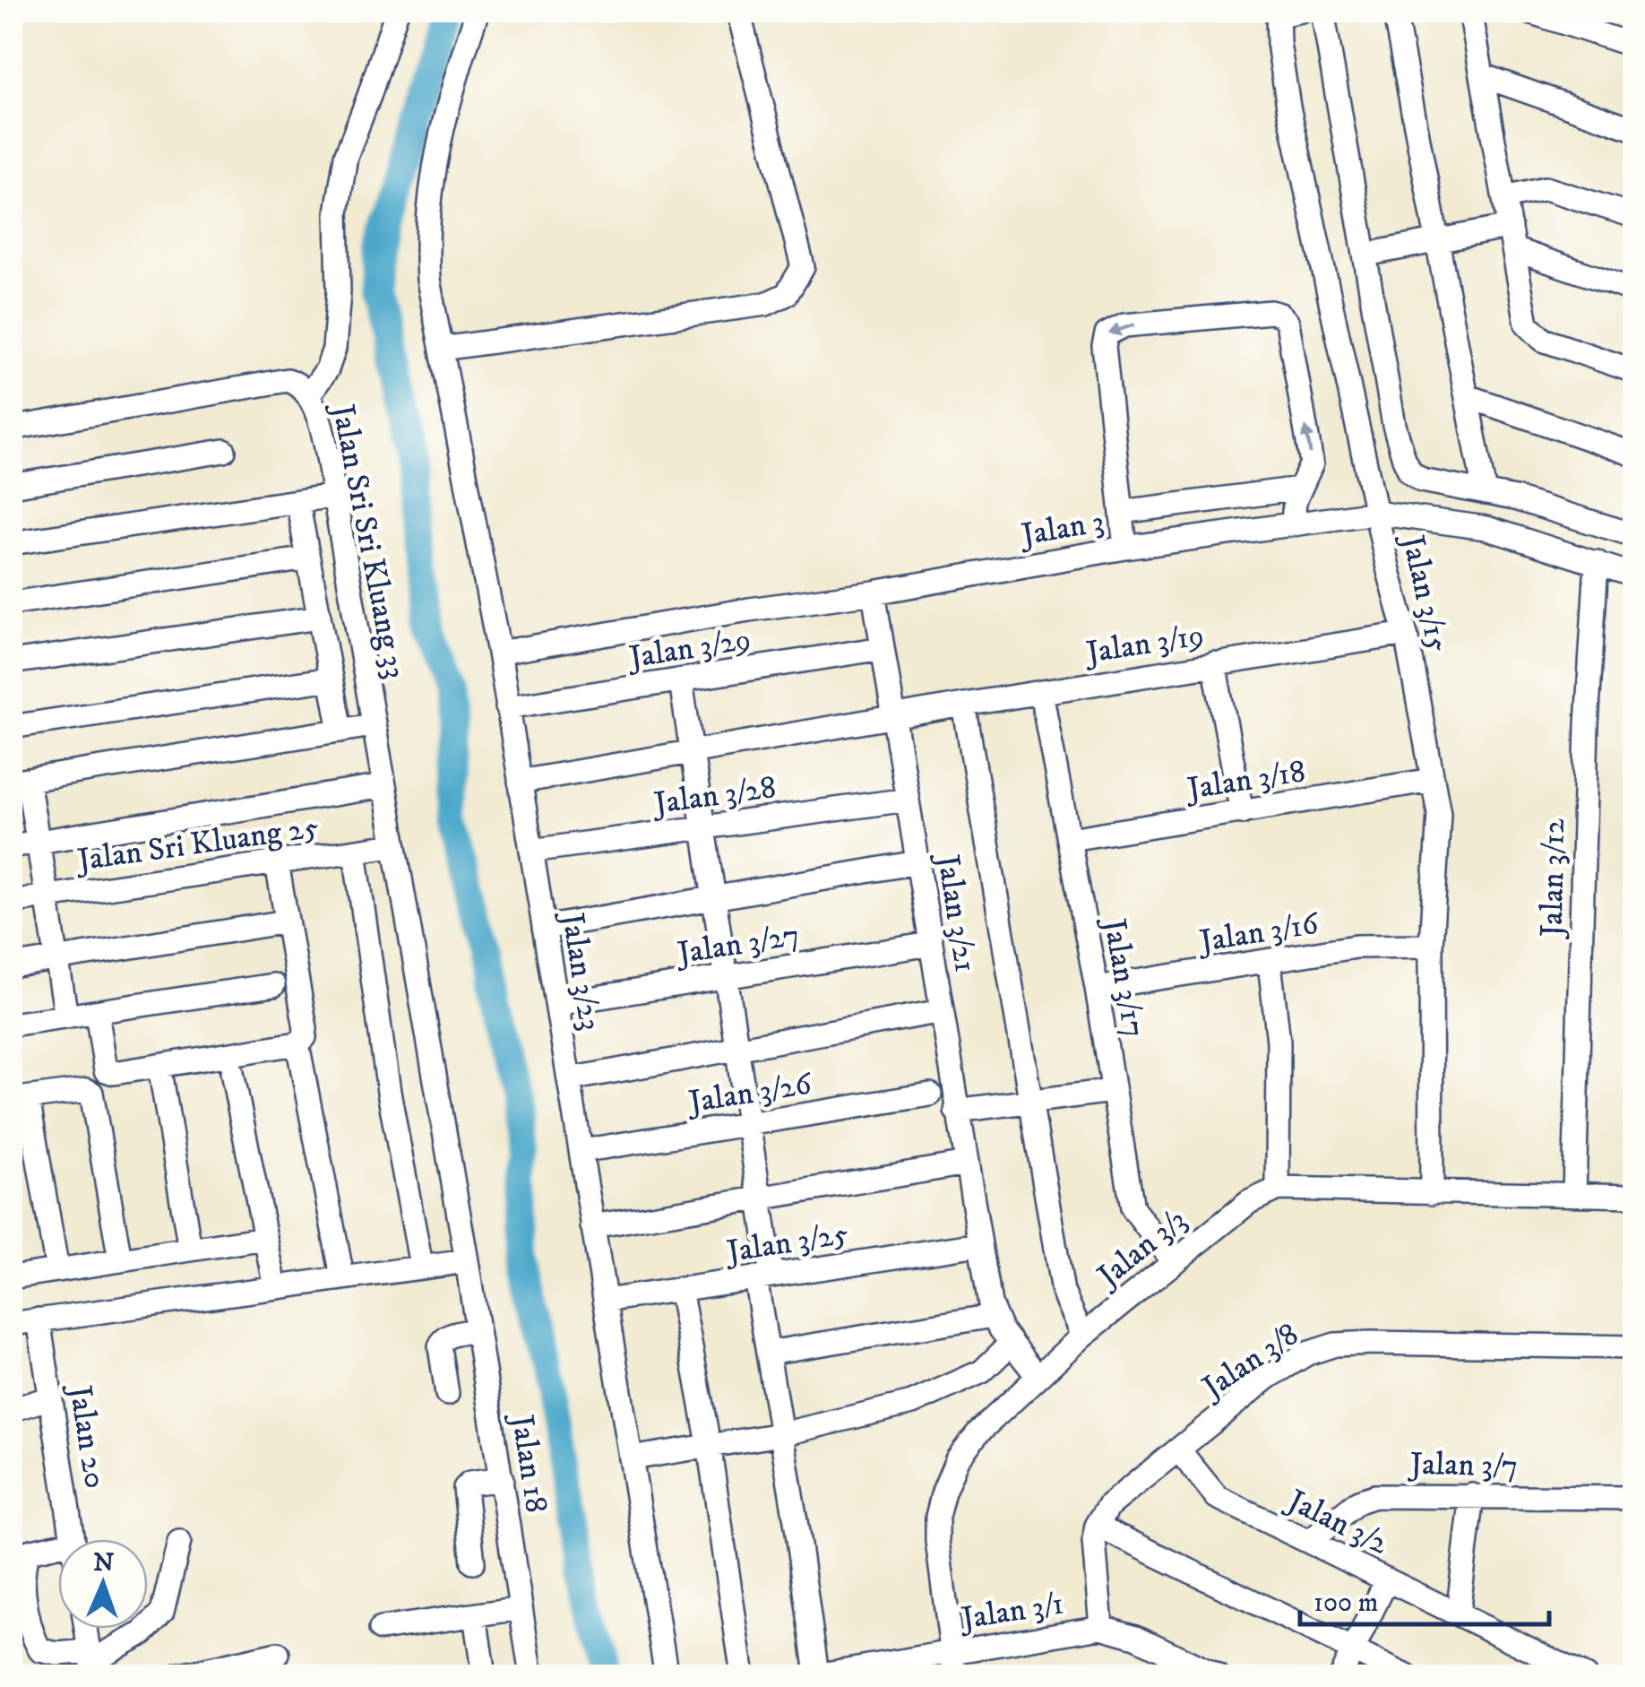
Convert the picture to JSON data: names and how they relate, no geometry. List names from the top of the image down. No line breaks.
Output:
{"streets":{"street":["Jalan 3","Jalan Sri Sri Kluang 33","Jalan 3/15","Jalan 3/19","Jalan 3/29","Jalan 3/18","Jalan 3/28","Jalan Sri Kluang 25","Jalan 3/12","Jalan 3/21","Jalan 3/16","Jalan 3/27","Jalan 3/23","Jalan 3/17","Jalan 3/26","Jalan 3/25","Jalan 3/3","Jalan 3/8","Jalan 20","Jalan 18","Jalan 3/7","Jalan 3/2","Jalan 3/1"]},"crossings":[["Jalan 3","Jalan 3/15"],["Jalan 3","Jalan 3/12"],["Jalan 3","Jalan 3/21"],["Jalan 3","Jalan 3/23"],["Jalan Sri Sri Kluang 33","Jalan Sri Kluang 25"],["Jalan Sri Sri Kluang 33","Jalan 18"],["Jalan 3/15","Jalan 3/19"],["Jalan 3/15","Jalan 3/18"],["Jalan 3/15","Jalan 3/16"],["Jalan 3/19","Jalan 3/21"],["Jalan 3/19","Jalan 3/23"],["Jalan 3/19","Jalan 3/17"],["Jalan 3/29","Jalan 3/21"],["Jalan 3/29","Jalan 3/23"],["Jalan 3/18","Jalan 3/17"],["Jalan 3/28","Jalan 3/21"],["Jalan 3/28","Jalan 3/23"],["Jalan 3/21","Jalan 3/27"],["Jalan 3/21","Jalan 3/25"],["Jalan 3/16","Jalan 3/17"],["Jalan 3/27","Jalan 3/23"],["Jalan 3/23","Jalan 3/26"],["Jalan 3/23","Jalan 3/25"],["Jalan 3/17","Jalan 3/3"],["Jalan 3/3","Jalan 3/1"],["Jalan 3/8","Jalan 3/2"],["Jalan 3/7","Jalan 3/2"]],"scale_bar":"100 m","north":"top"}
